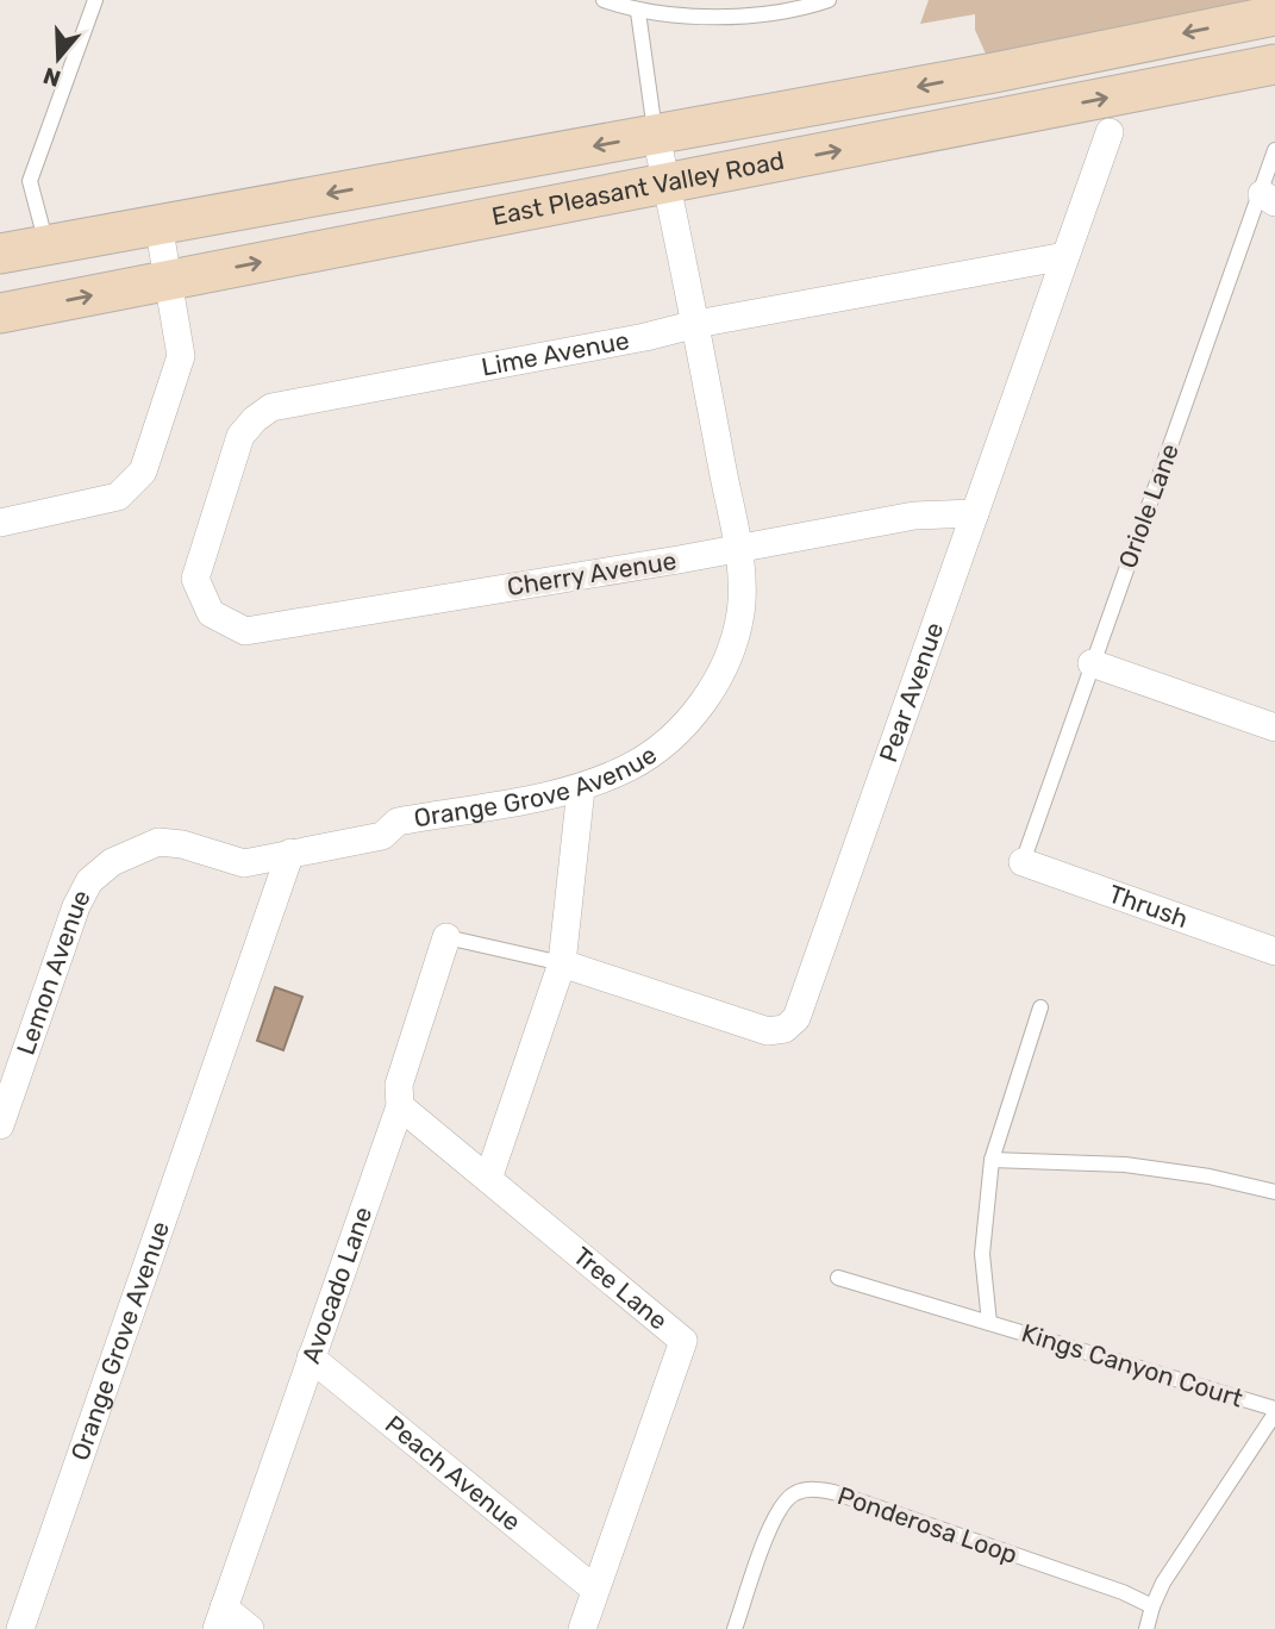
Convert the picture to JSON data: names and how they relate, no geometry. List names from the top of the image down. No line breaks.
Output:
{"streets":{"main road":["East Pleasant Valley Road"],"street":["Lime Avenue","Cherry Avenue","Pear Avenue","Orange Grove Avenue","Thrush","Lemon Avenue","Avocado Lane","Tree Lane","Peach Avenue"],"lane":["Oriole Lane","Kings Canyon Court","Ponderosa Loop"]},"crossings":[["East Pleasant Valley Road","Orange Grove Avenue"],["Lime Avenue","Cherry Avenue"],["Lime Avenue","Pear Avenue"],["Lime Avenue","Orange Grove Avenue"],["Oriole Lane","Thrush"],["Cherry Avenue","Pear Avenue"],["Cherry Avenue","Orange Grove Avenue"],["Orange Grove Avenue","Lemon Avenue"],["Avocado Lane","Tree Lane"],["Avocado Lane","Peach Avenue"],["Tree Lane","Peach Avenue"]],"north":"bottom"}
